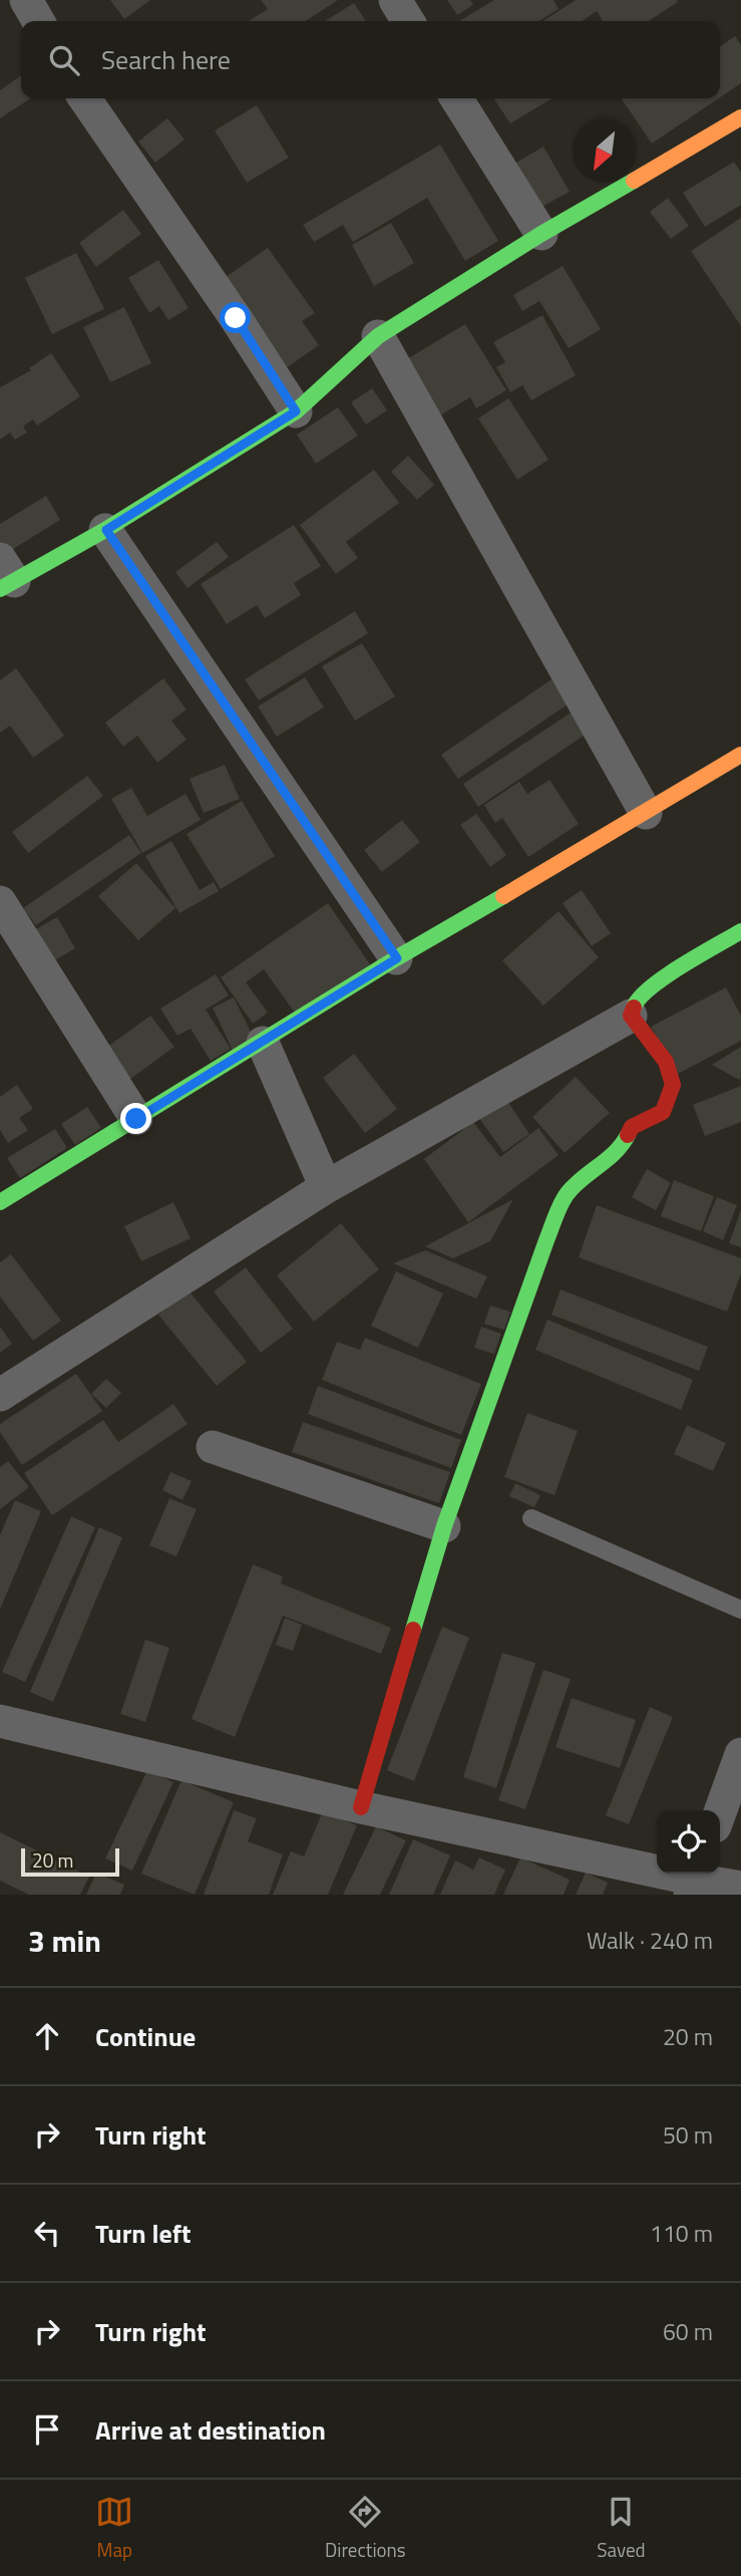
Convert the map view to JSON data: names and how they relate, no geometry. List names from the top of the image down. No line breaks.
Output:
{"scale_bar":"20 m","north":"bottom left","page":{"search":"Search here","scale":"20 m","heading":["3 min","Walk · 240 m"],"list":[["Continue","20 m"],["Turn right","50 m"],["Turn left","110 m"],["Turn right","60 m"],"Arrive at destination"],"nav":["Map","Directions","Saved"]}}
